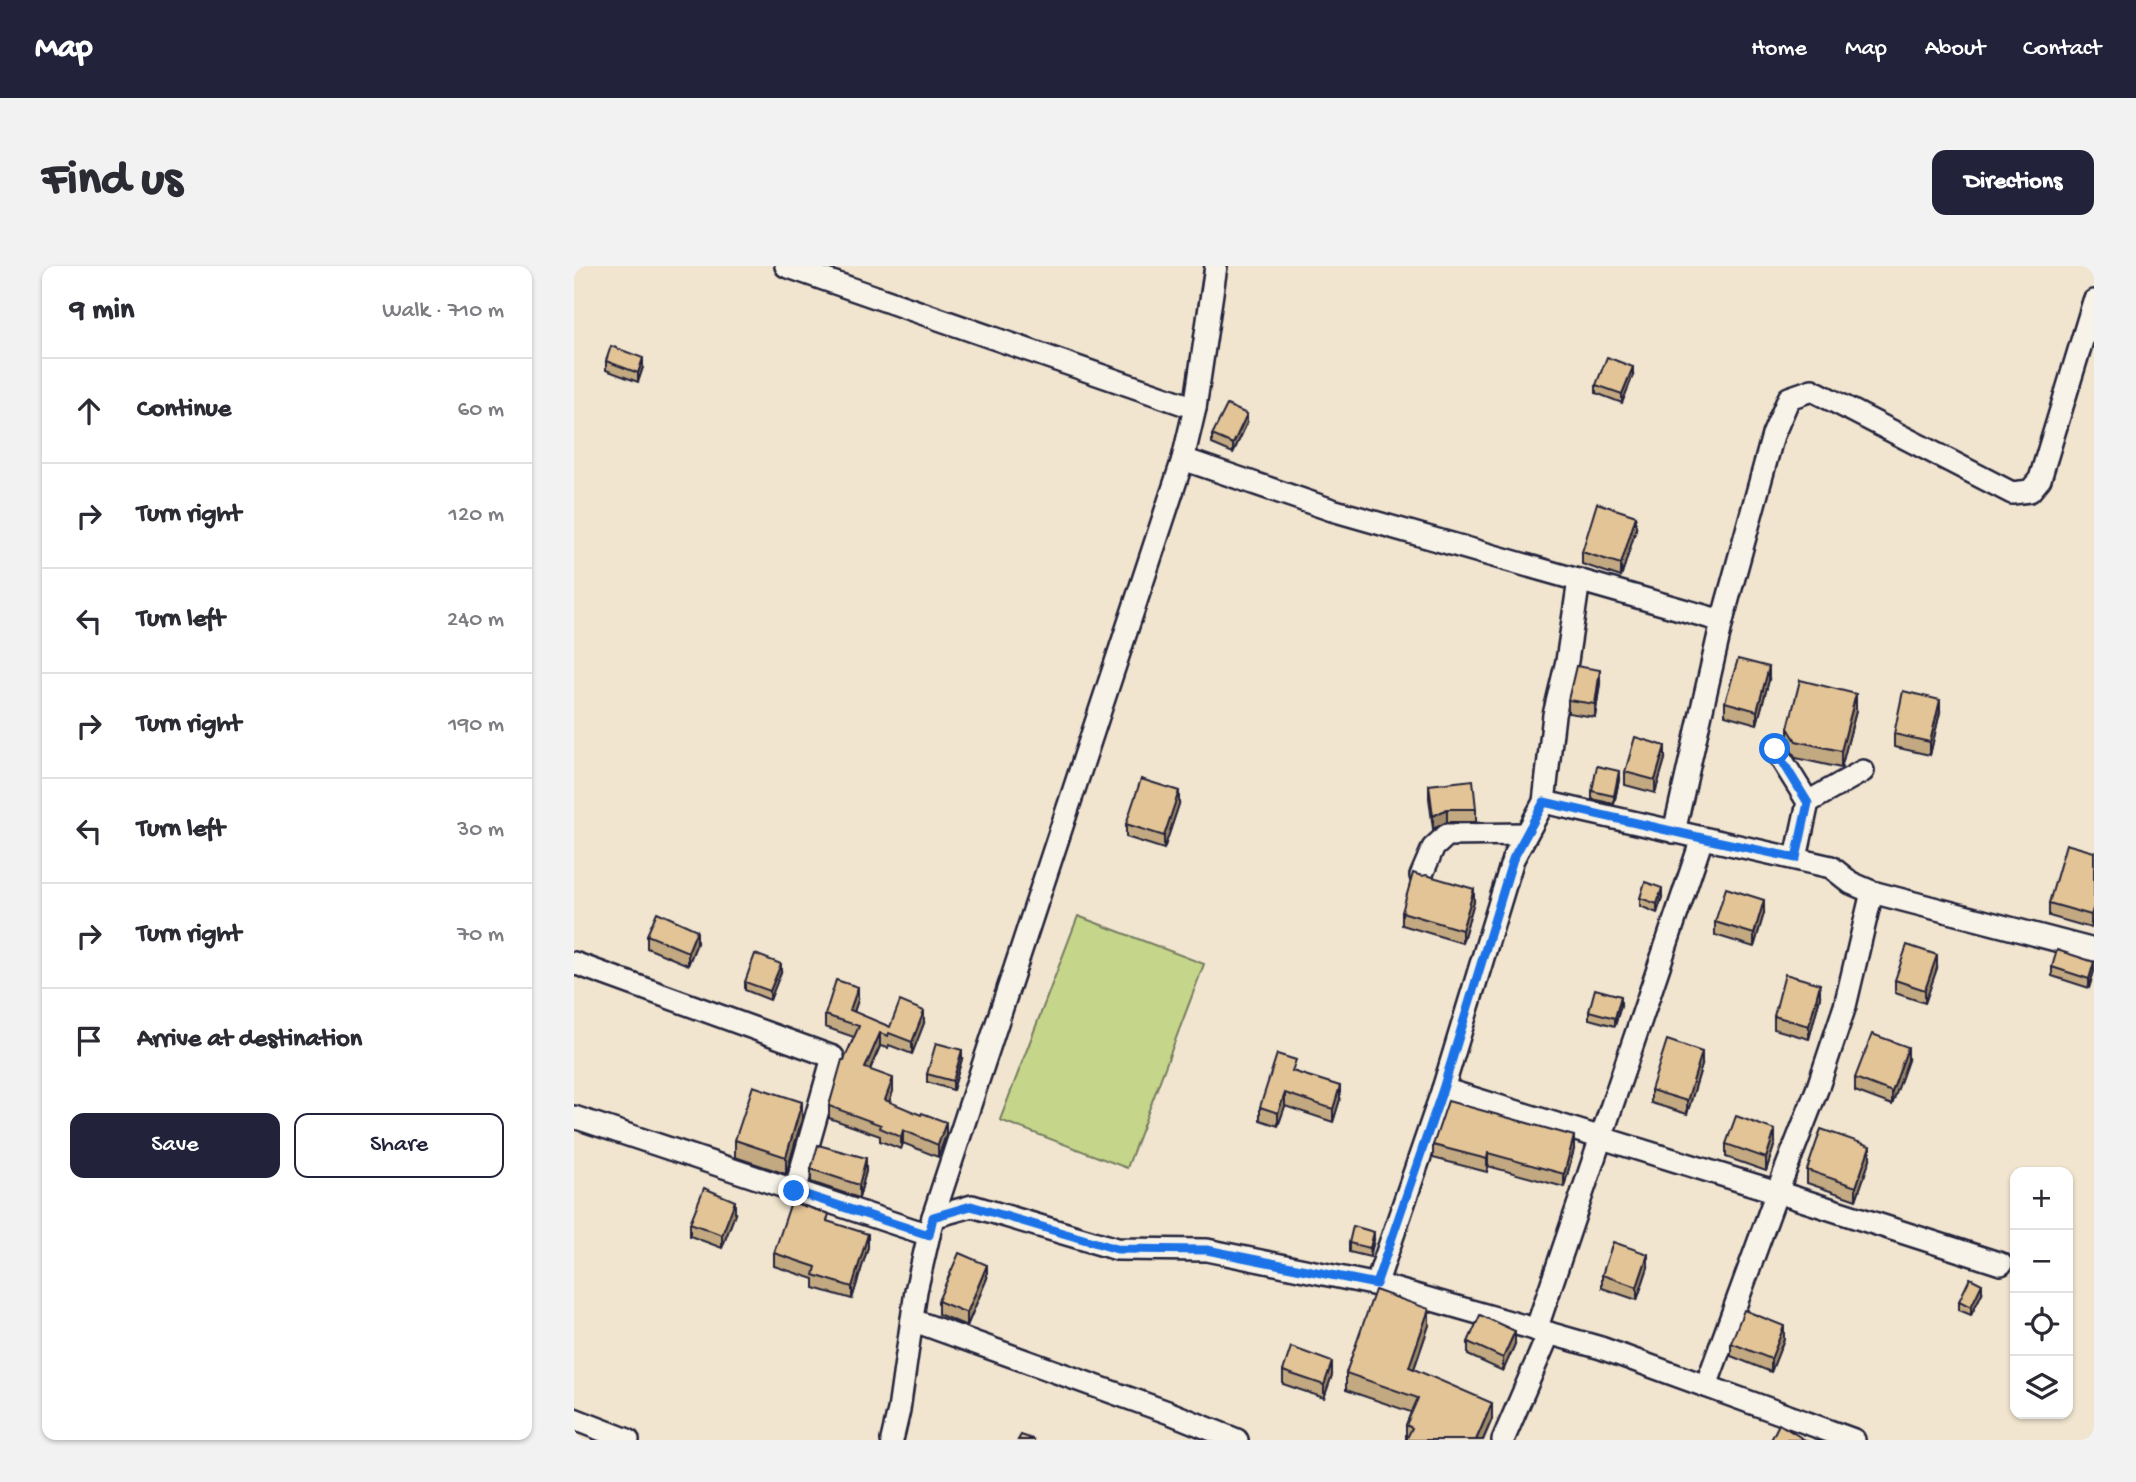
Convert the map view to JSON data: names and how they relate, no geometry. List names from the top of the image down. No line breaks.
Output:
{"page":{"header":"Map","nav":["Home","Map","About","Contact"],"buttons":["Directions",["Save","Share"]],"title":"Find us","heading":["9 min","Walk · 710 m"],"list":[["Continue","60 m"],["Turn right","120 m"],["Turn left","240 m"],["Turn right","190 m"],["Turn left","30 m"],["Turn right","70 m"],"Arrive at destination"],"map_buttons":["+","−"]}}
